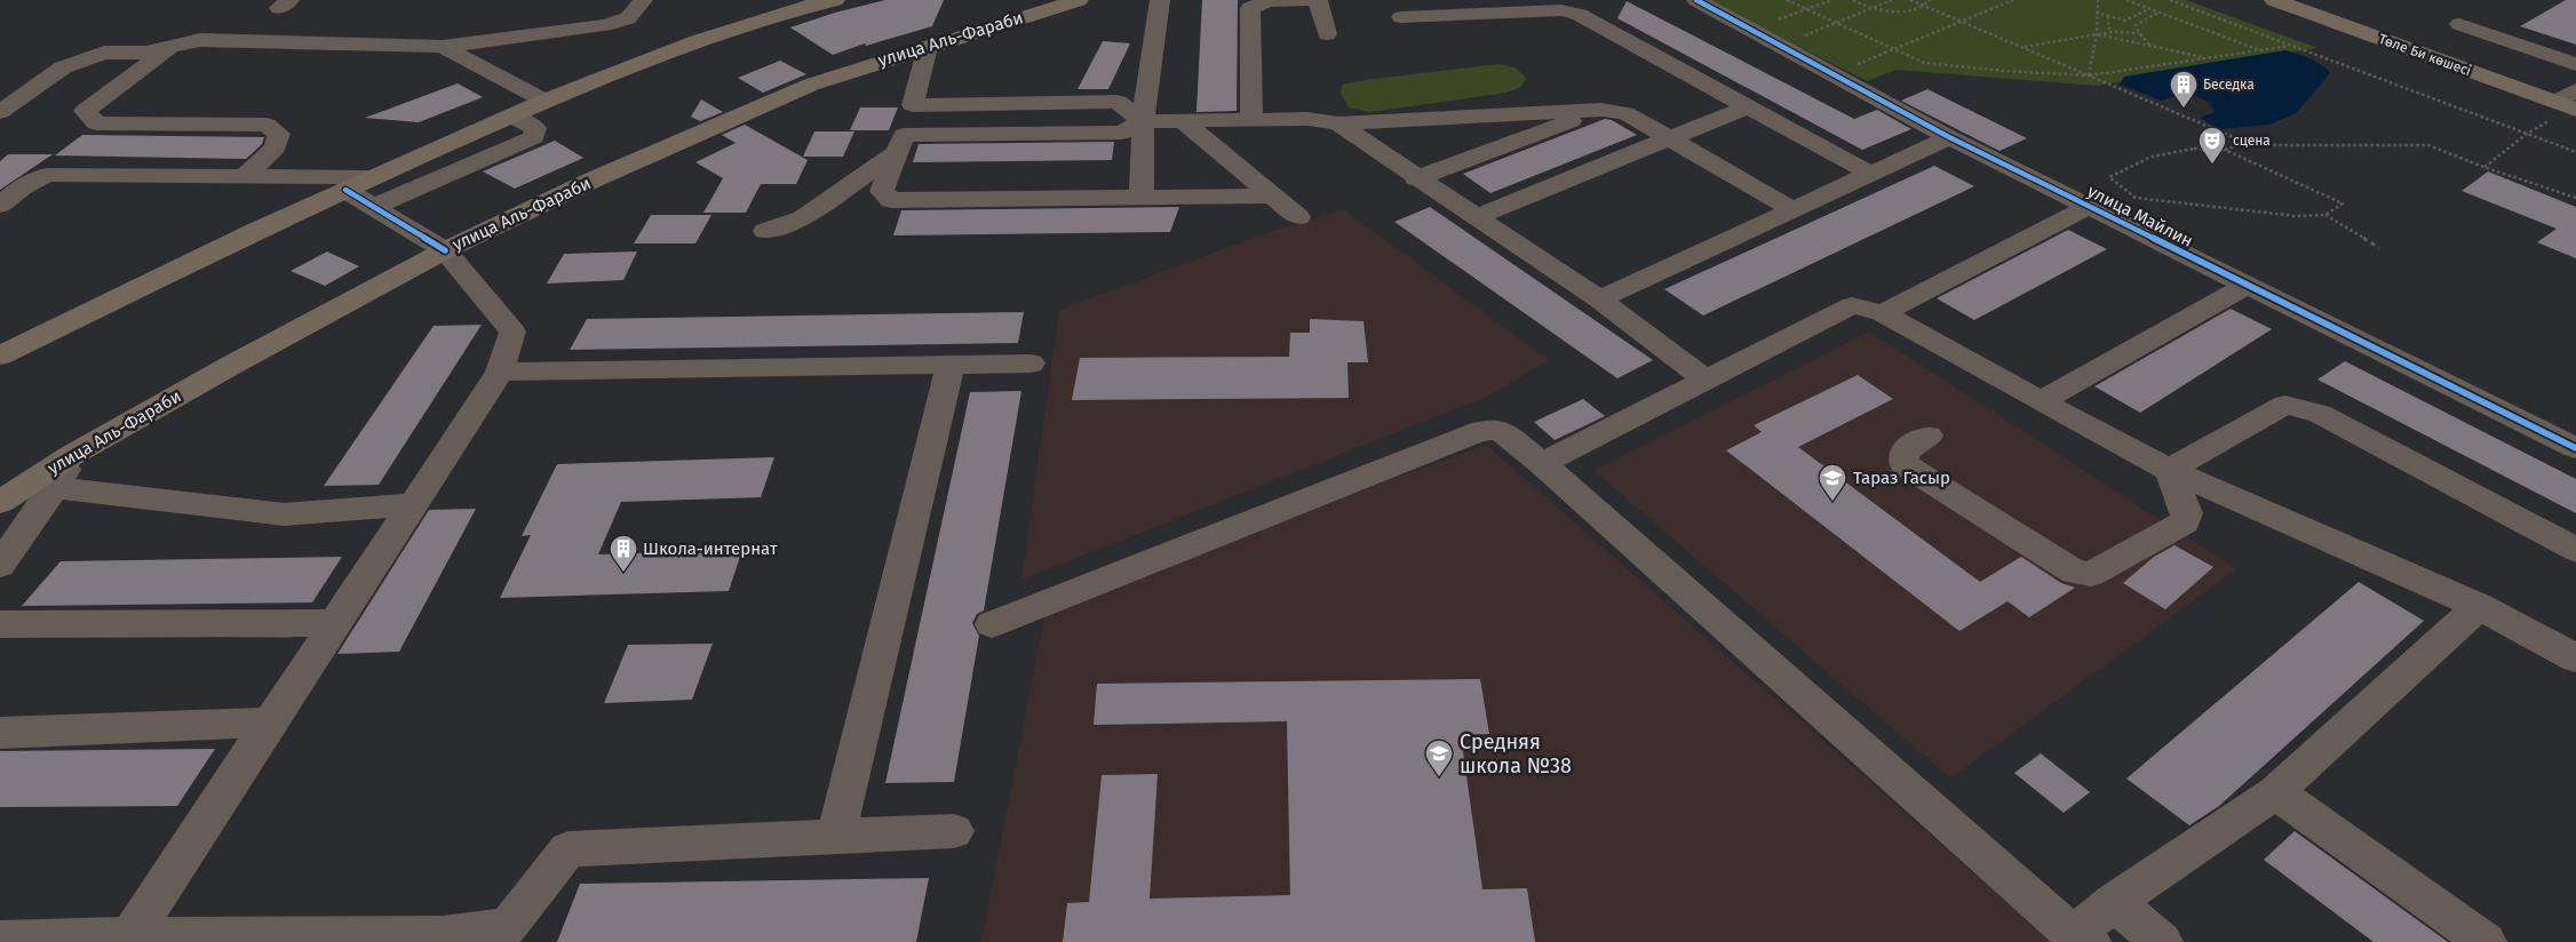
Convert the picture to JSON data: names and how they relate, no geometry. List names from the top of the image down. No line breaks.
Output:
{"streets":{"main road":["улица Аль-Фараби","Төле Би көшесі"],"street":["улица Майлин"]},"places":{"building":["Беседка","Школа-интернат"],"theatre":["сцена"],"school or university":["Тараз Гасыр","Средняя школа №38"]}}
